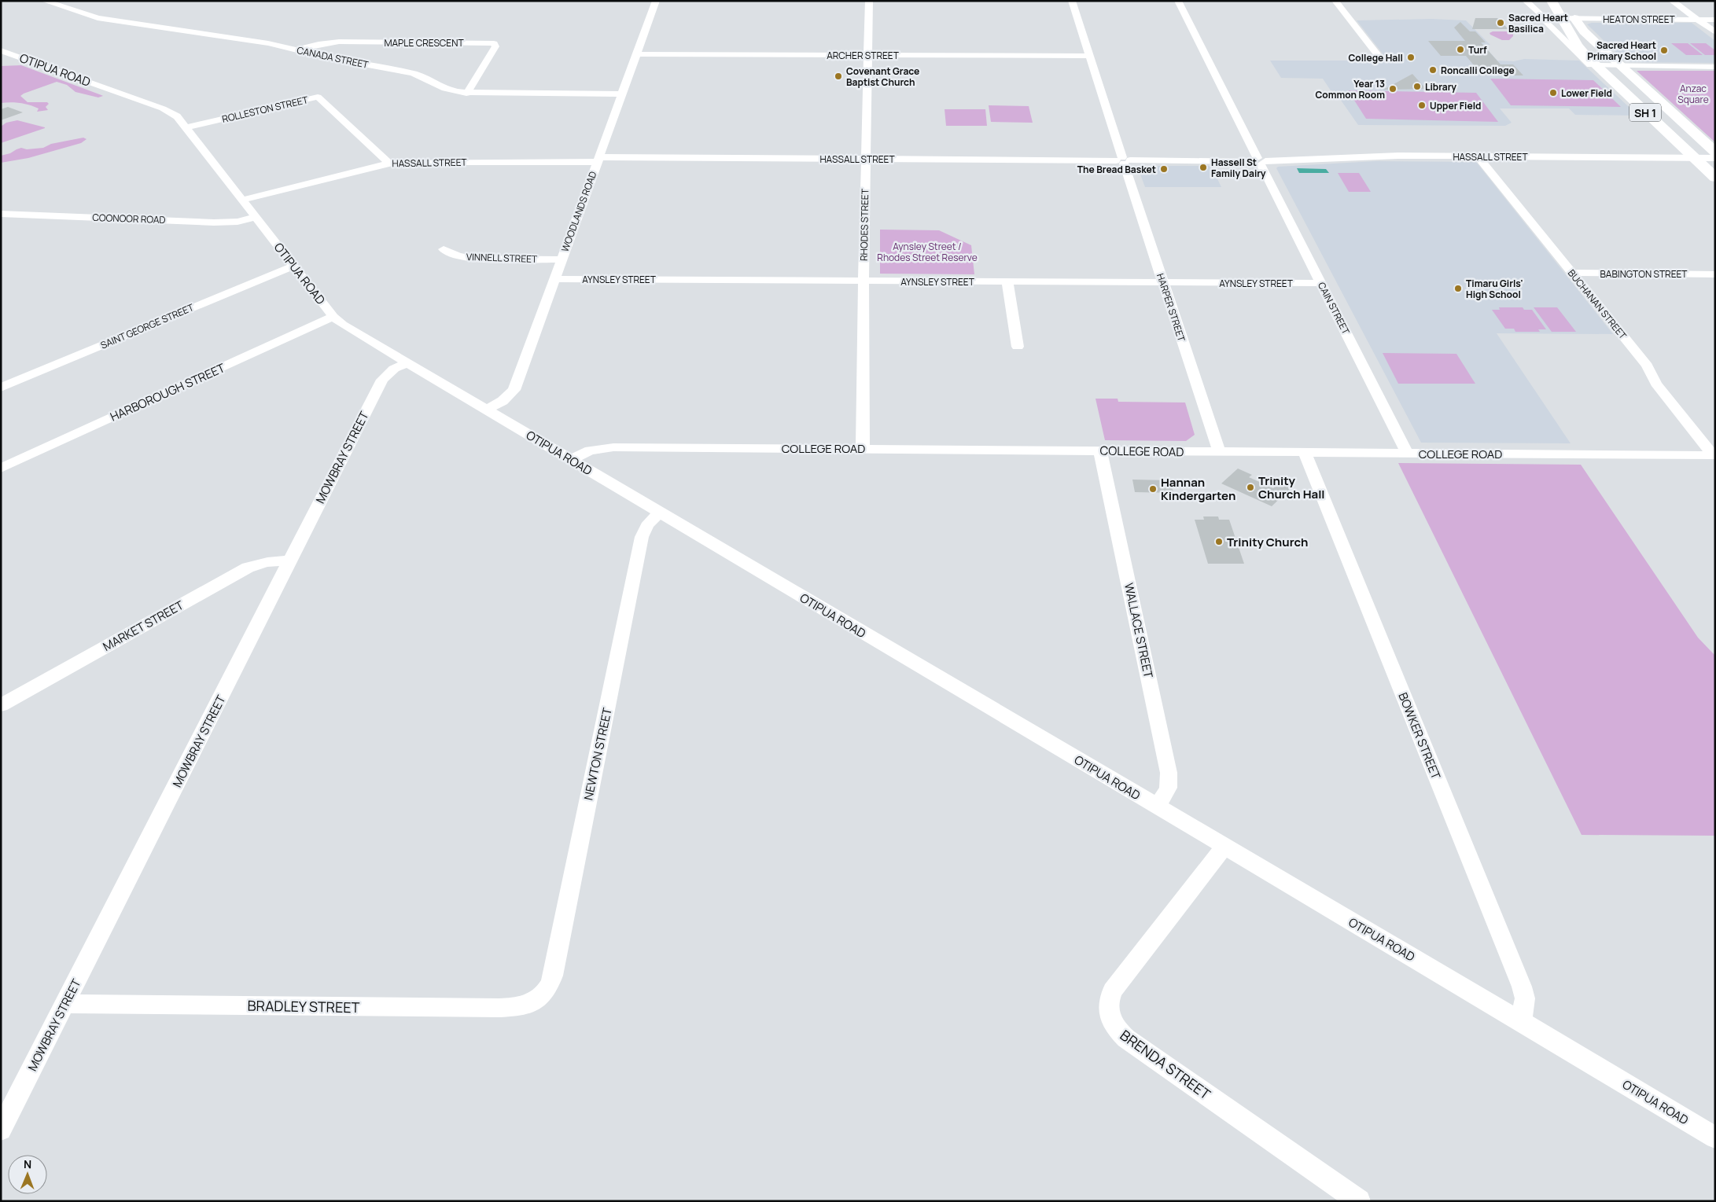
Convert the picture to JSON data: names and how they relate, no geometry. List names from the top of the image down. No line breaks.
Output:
{"streets":{"highway":["SH 1"],"street":["HEATON STREET","MAPLE CRESCENT","ARCHER STREET","CANADA STREET","OTIPUA ROAD","ROLLESTON STREET","HASSALL STREET","WOODLANDS ROAD","COONOOR ROAD","RHODES STREET","VINNELL STREET","BABINGTON STREET","AYNSLEY STREET","BUCHANAN STREET","HARPER STREET","CAIN STREET","SAINT GEORGE STREET","HARBOROUGH STREET","COLLEGE ROAD","MOWBRAY STREET","MARKET STREET","WALLACE STREET","BOWKER STREET","NEWTON STREET","BRADLEY STREET","BRENDA STREET"]},"crossings":[["HEATON STREET","SH 1"],["MAPLE CRESCENT","CANADA STREET"],["ARCHER STREET","WOODLANDS ROAD"],["ARCHER STREET","RHODES STREET"],["ARCHER STREET","HARPER STREET"],["CANADA STREET","WOODLANDS ROAD"],["OTIPUA ROAD","ROLLESTON STREET"],["OTIPUA ROAD","HASSALL STREET"],["OTIPUA ROAD","WOODLANDS ROAD"],["OTIPUA ROAD","COONOOR ROAD"],["OTIPUA ROAD","SAINT GEORGE STREET"],["OTIPUA ROAD","HARBOROUGH STREET"],["OTIPUA ROAD","COLLEGE ROAD"],["OTIPUA ROAD","MOWBRAY STREET"],["OTIPUA ROAD","WALLACE STREET"],["OTIPUA ROAD","BOWKER STREET"],["OTIPUA ROAD","NEWTON STREET"],["OTIPUA ROAD","BRENDA STREET"],["ROLLESTON STREET","HASSALL STREET"],["SH 1","HASSALL STREET"],["HASSALL STREET","WOODLANDS ROAD"],["HASSALL STREET","RHODES STREET"],["HASSALL STREET","BUCHANAN STREET"],["HASSALL STREET","HARPER STREET"],["HASSALL STREET","CAIN STREET"],["WOODLANDS ROAD","VINNELL STREET"],["WOODLANDS ROAD","AYNSLEY STREET"],["RHODES STREET","AYNSLEY STREET"],["RHODES STREET","COLLEGE ROAD"],["BABINGTON STREET","BUCHANAN STREET"],["AYNSLEY STREET","HARPER STREET"],["AYNSLEY STREET","CAIN STREET"],["BUCHANAN STREET","COLLEGE ROAD"],["HARPER STREET","COLLEGE ROAD"],["CAIN STREET","COLLEGE ROAD"],["COLLEGE ROAD","WALLACE STREET"],["COLLEGE ROAD","BOWKER STREET"],["MOWBRAY STREET","MARKET STREET"],["MOWBRAY STREET","BRADLEY STREET"],["NEWTON STREET","BRADLEY STREET"]],"parks":["Anzac Square","Aynsley Street / Rhodes Street Reserve"],"places":["Sacred Heart Basilica","Turf","Sacred Heart Primary School","College Hall","Roncalli College","Covenant Grace Baptist Church","Library","Year 13 Common Room","Lower Field","Upper Field","Hassell St Family Dairy","The Bread Basket","Timaru Girls' High School","Trinity Church Hall","Hannan Kindergarten","Trinity Church"],"north":"top"}
